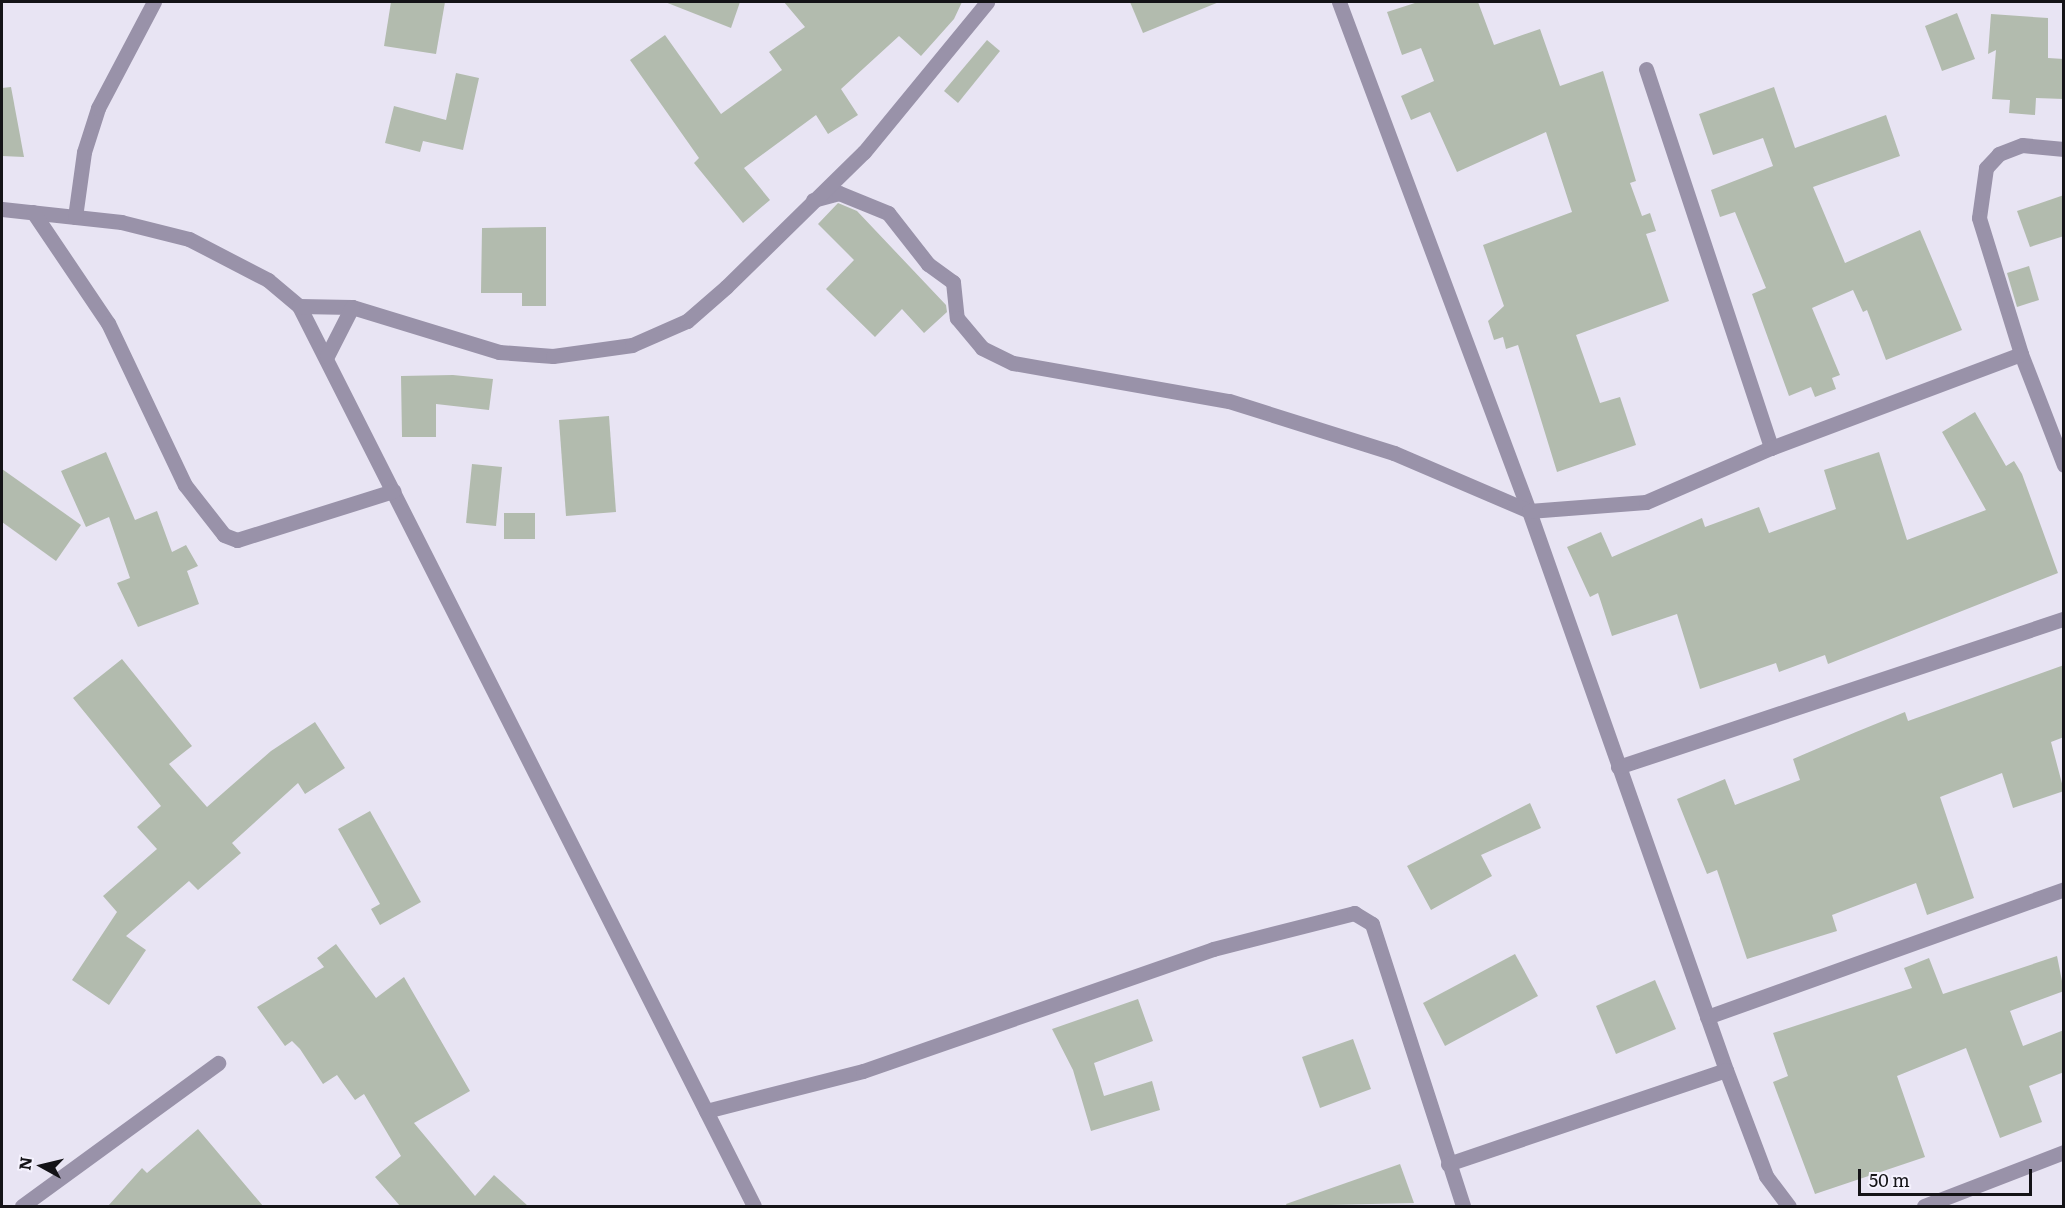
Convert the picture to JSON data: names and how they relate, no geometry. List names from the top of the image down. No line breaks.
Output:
{"scale_bar":"50 m","north":"left"}
